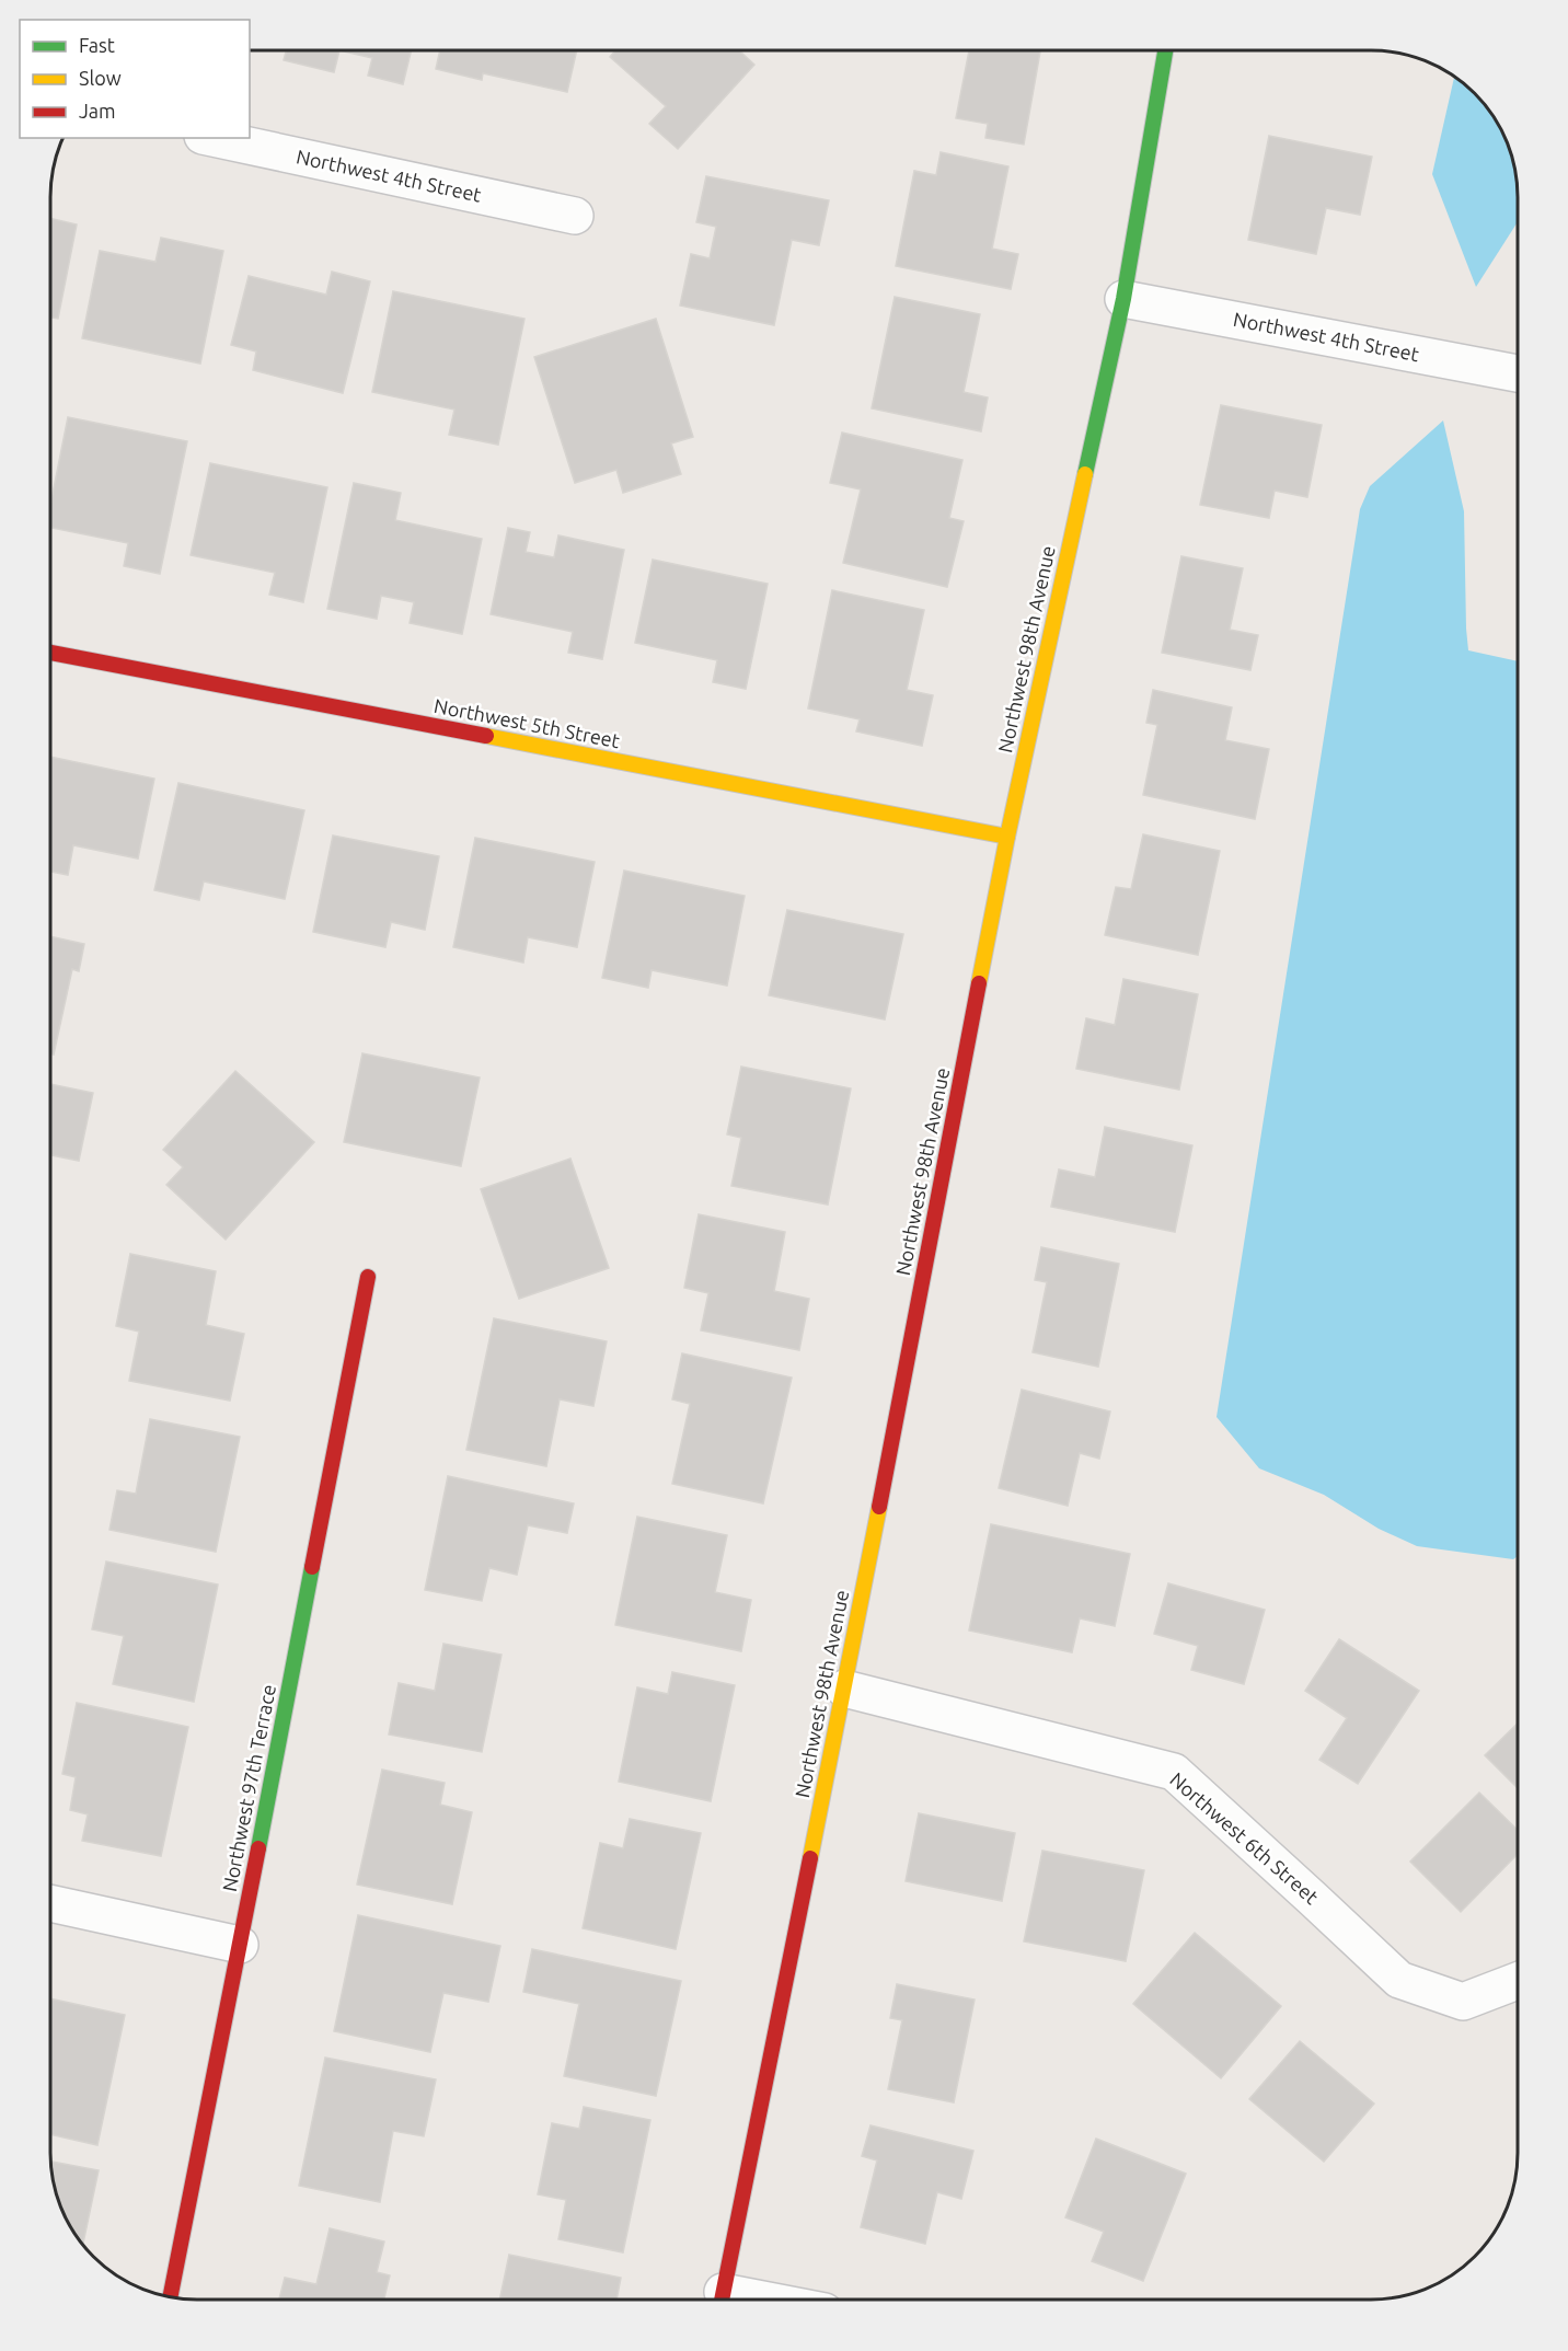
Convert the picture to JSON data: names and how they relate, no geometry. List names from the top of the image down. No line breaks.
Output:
{"streets":{"street":["Northwest 4th Street","Northwest 98th Avenue","Northwest 5th Street","Northwest 97th Terrace","Northwest 6th Street"]},"crossings":[["Northwest 4th Street","Northwest 98th Avenue"],["Northwest 98th Avenue","Northwest 5th Street"],["Northwest 98th Avenue","Northwest 6th Street"]],"legend":["Fast","Slow","Jam"]}
